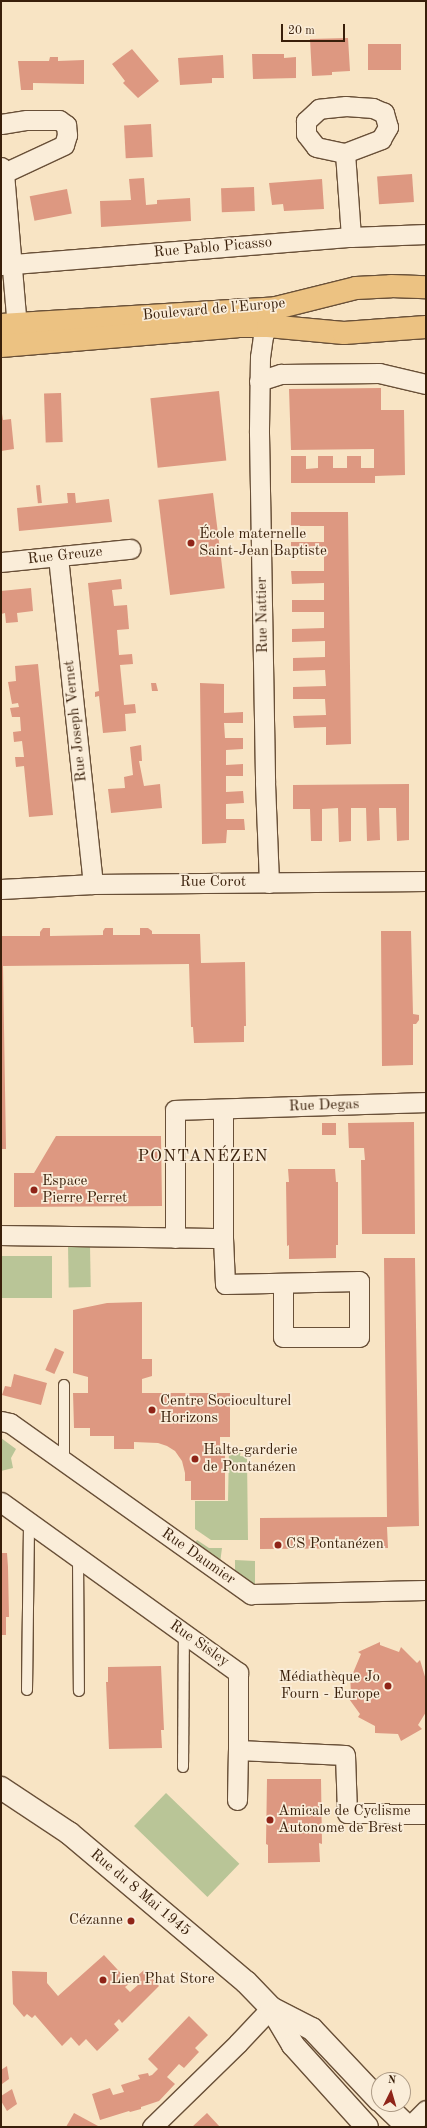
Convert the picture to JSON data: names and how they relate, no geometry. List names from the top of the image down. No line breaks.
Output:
{"streets":{"main road":["Boulevard de l'Europe"],"street":["Rue Pablo Picasso","Rue Greuze","Rue Nattier","Rue Joseph Vernet","Rue Corot","Rue Degas","Rue Daumier","Rue Sisley","Rue du 8 Mai 1945"]},"crossings":[["Boulevard de l'Europe","Rue Nattier"],["Rue Greuze","Rue Joseph Vernet"],["Rue Nattier","Rue Corot"],["Rue Joseph Vernet","Rue Corot"]],"districts":["PONTANÉZEN"],"places":["École maternelle Saint-Jean Baptiste","Espace Pierre Perret","Centre Socioculturel Horizons","Halte-garderie de Pontanézen","CS Pontanézen","Médiathèque Jo Fourn - Europe","Amicale de Cyclisme Autonome de Brest","Cézanne","Lien Phat Store"],"scale_bar":"20 m","north":"top"}
